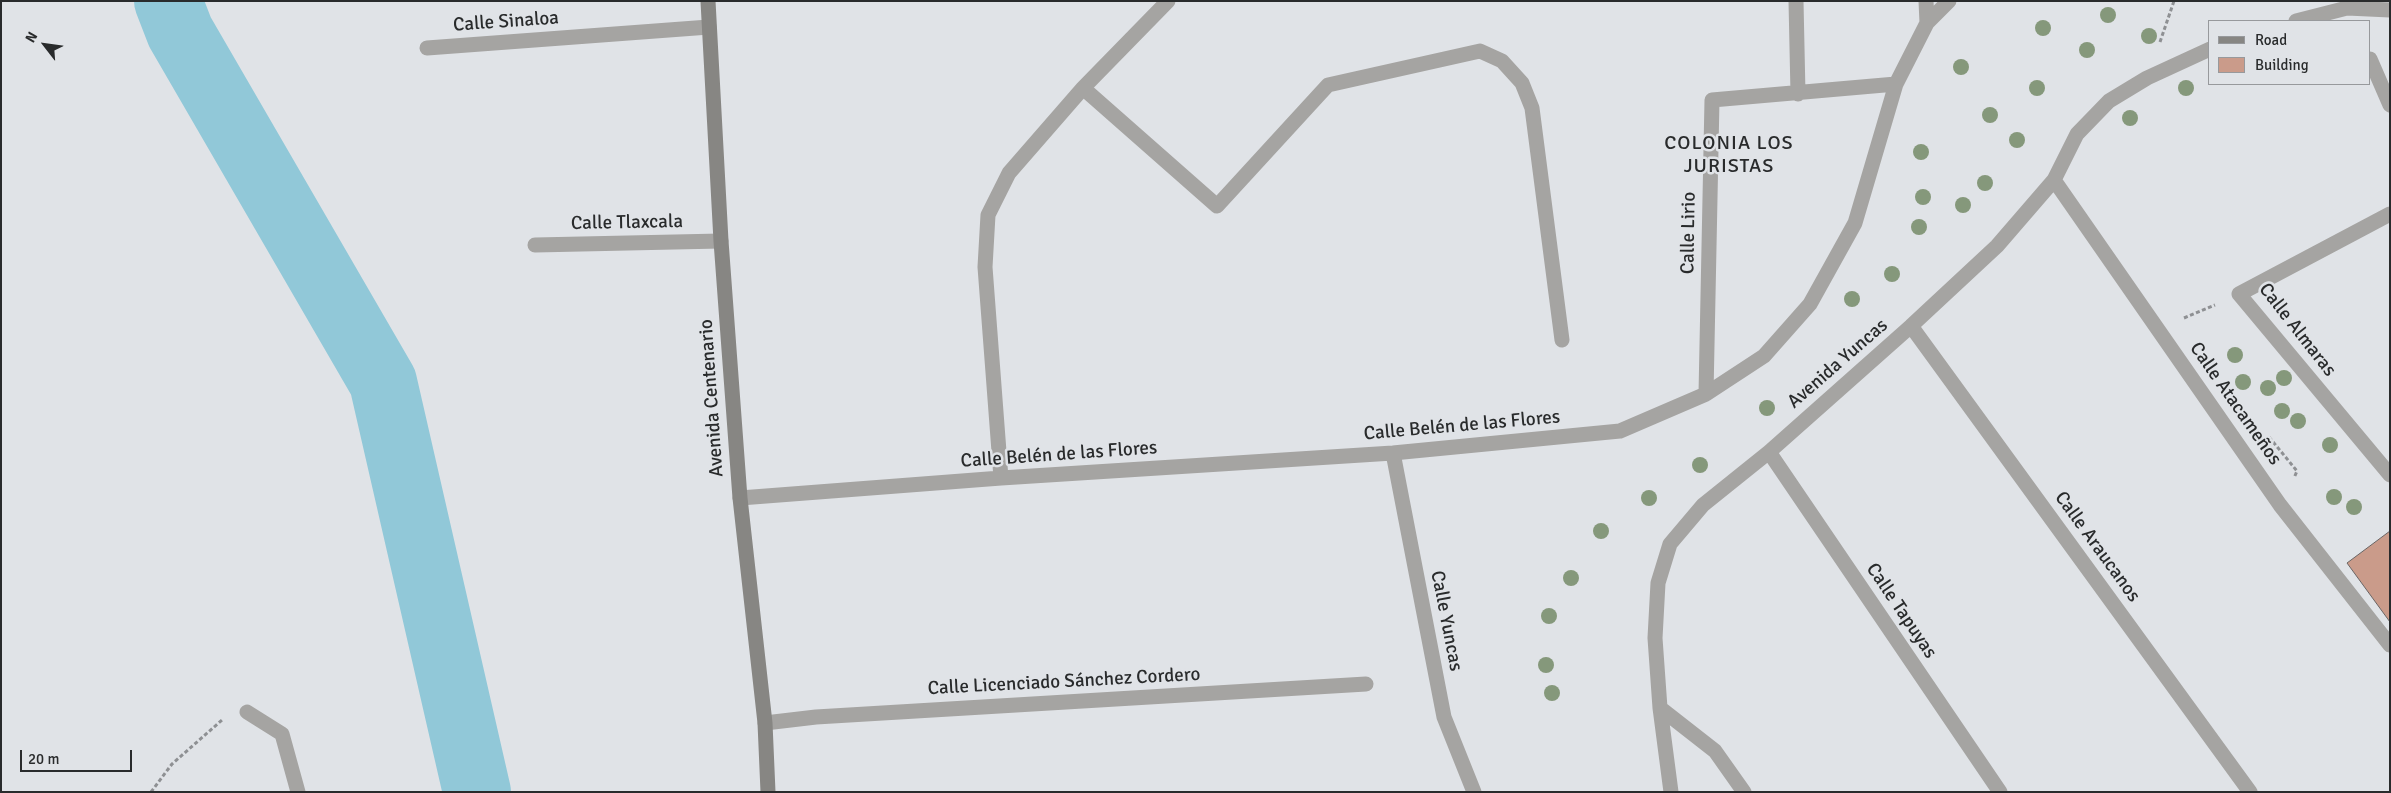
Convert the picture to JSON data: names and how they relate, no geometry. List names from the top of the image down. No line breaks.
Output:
{"streets":{"main road":["Avenida Centenario"],"street":["Calle Sinaloa","Calle Tlaxcala","Calle Lirio","Calle Almaras","Avenida Yuncas","Calle Atacameños","Calle Belén de las Flores","Calle Araucanos","Calle Tapuyas","Calle Yuncas","Calle Licenciado Sánchez Cordero"]},"crossings":[["Calle Sinaloa","Avenida Centenario"],["Calle Tlaxcala","Avenida Centenario"],["Calle Lirio","Calle Belén de las Flores"],["Avenida Yuncas","Calle Atacameños"],["Avenida Yuncas","Calle Araucanos"],["Avenida Yuncas","Calle Tapuyas"],["Avenida Centenario","Calle Belén de las Flores"],["Avenida Centenario","Calle Licenciado Sánchez Cordero"],["Calle Belén de las Flores","Calle Yuncas"]],"districts":["COLONIA LOS JURISTAS"],"legend":["Road","Building"],"scale_bar":"20 m","north":"top left"}
